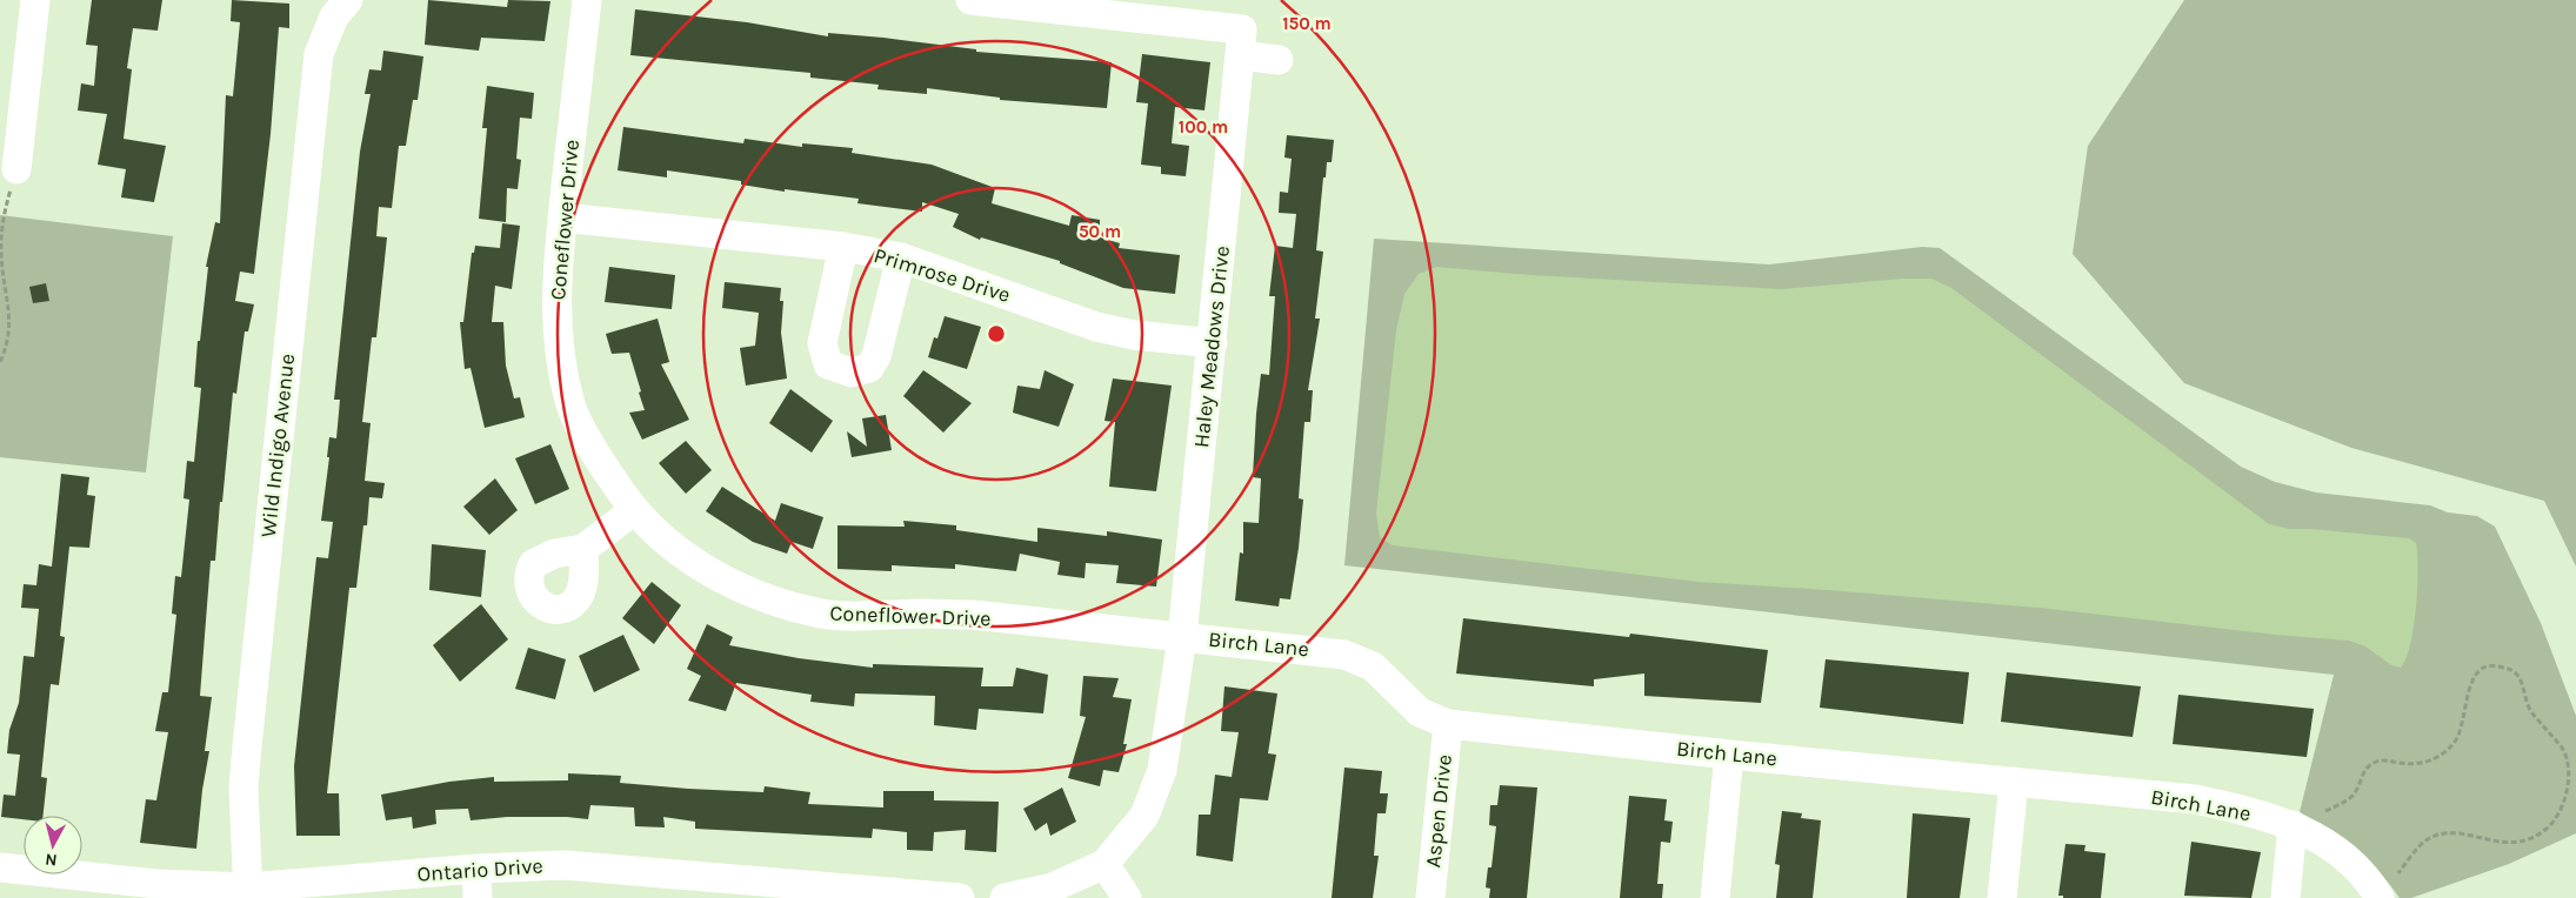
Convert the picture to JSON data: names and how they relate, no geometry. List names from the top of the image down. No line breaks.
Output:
{"streets":{"street":["Coneflower Drive","Primrose Drive","Haley Meadows Drive","Wild Indigo Avenue","Birch Lane","Aspen Drive","Ontario Drive"]},"crossings":[["Coneflower Drive","Primrose Drive"],["Coneflower Drive","Haley Meadows Drive"],["Coneflower Drive","Birch Lane"],["Primrose Drive","Haley Meadows Drive"],["Haley Meadows Drive","Birch Lane"],["Wild Indigo Avenue","Ontario Drive"],["Birch Lane","Aspen Drive"]],"north":"bottom","rings":["150 m","100 m","50 m"]}
